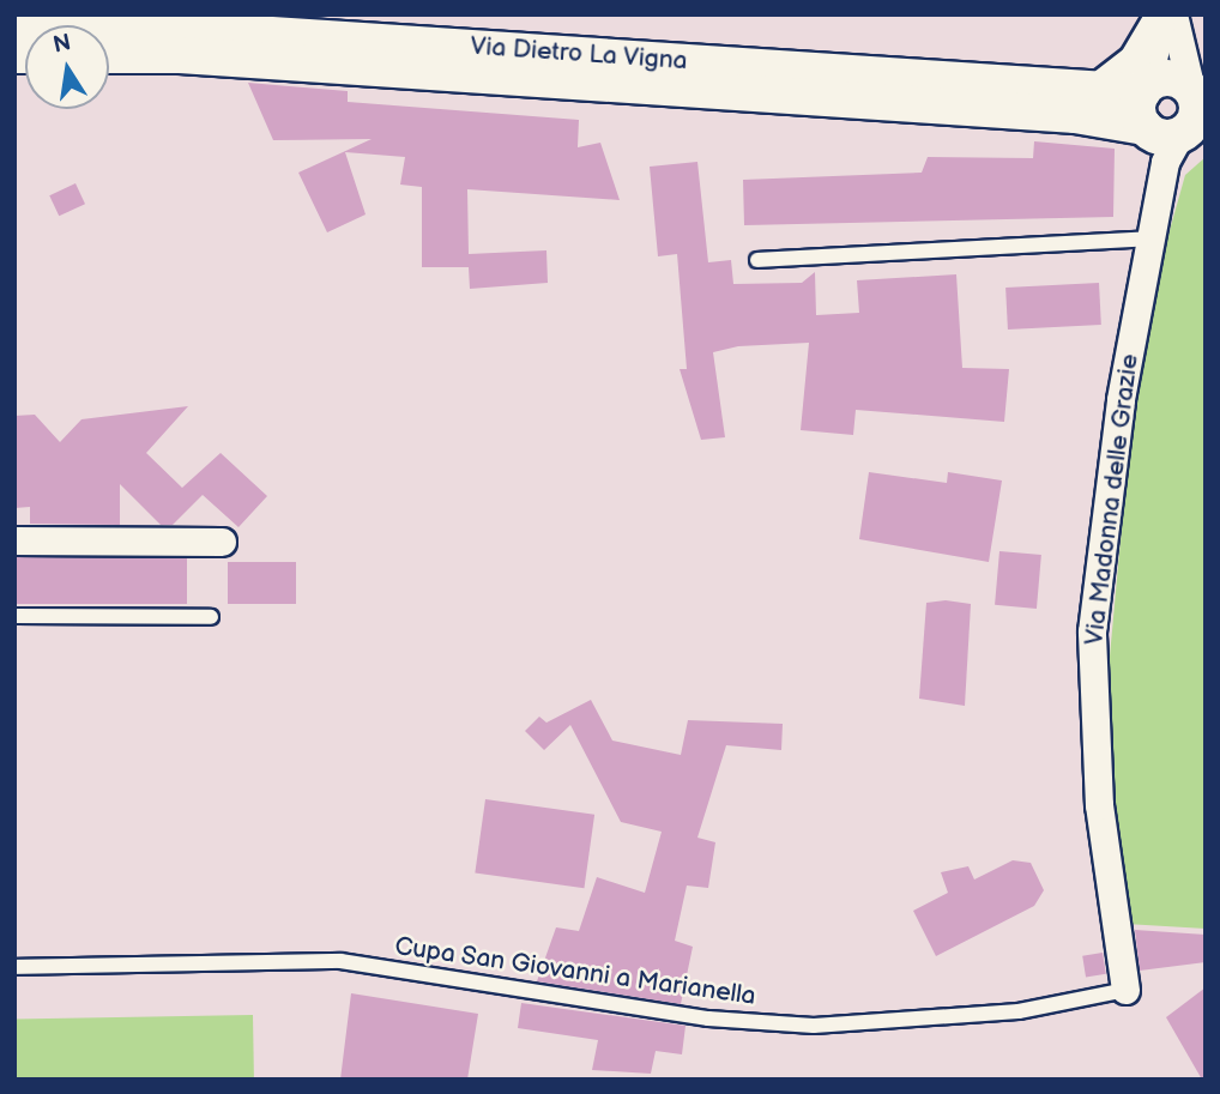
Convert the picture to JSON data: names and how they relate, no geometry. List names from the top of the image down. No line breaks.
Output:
{"streets":{"street":["Via Dietro La Vigna","Via Madonna delle Grazie"],"lane":["Cupa San Giovanni a Marianella"]},"crossings":[["Via Dietro La Vigna","Via Madonna delle Grazie"],["Via Madonna delle Grazie","Cupa San Giovanni a Marianella"]],"north":"top"}
